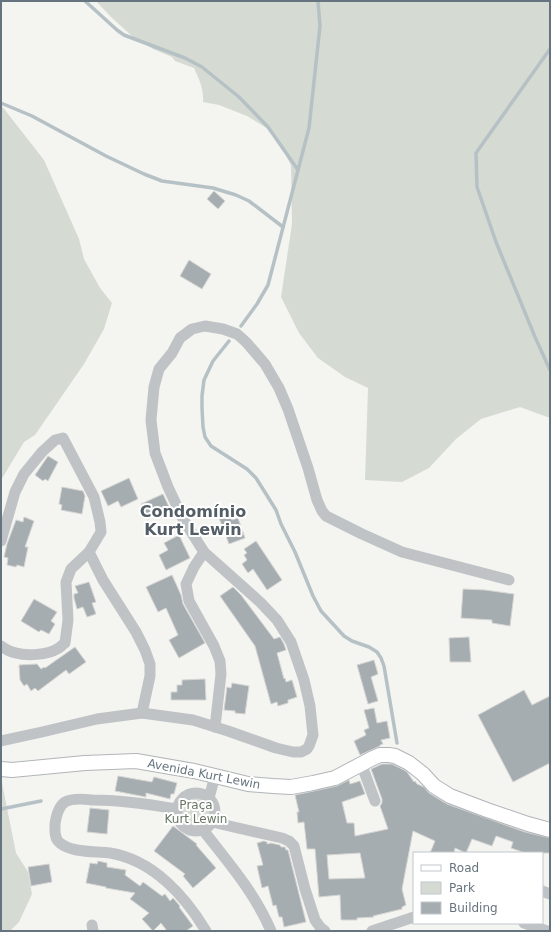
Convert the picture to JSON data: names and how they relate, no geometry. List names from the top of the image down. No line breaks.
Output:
{"streets":{"main road":["Avenida Kurt Lewin"]},"districts":["Condomínio Kurt Lewin"],"parks":["Praça Kurt Lewin"],"legend":["Road","Park","Building"]}
